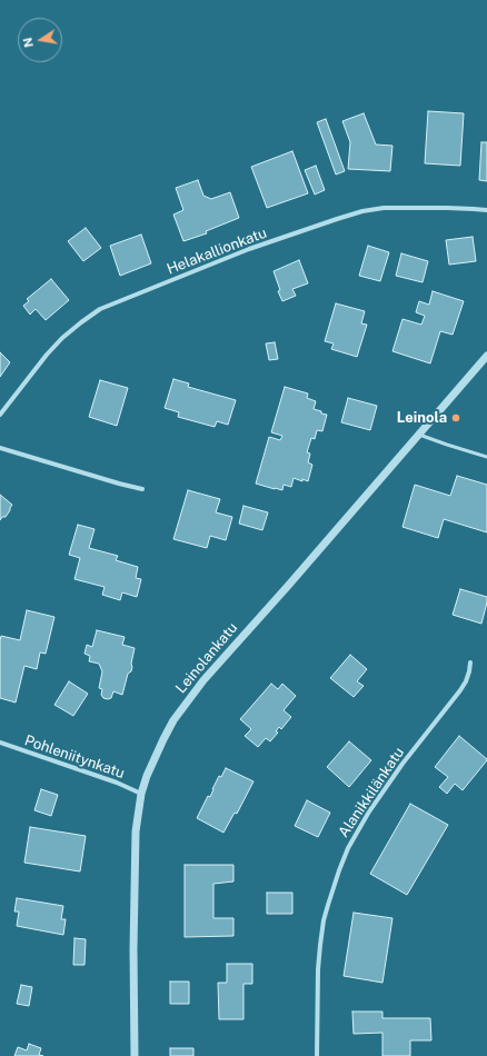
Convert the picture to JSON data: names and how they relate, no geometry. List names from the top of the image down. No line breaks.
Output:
{"streets":{"street":["Helakallionkatu","Leinolankatu","Pohleniitynkatu","Alanikkilänkatu"]},"crossings":[["Leinolankatu","Pohleniitynkatu"]],"places":["Leinola"],"north":"left"}
